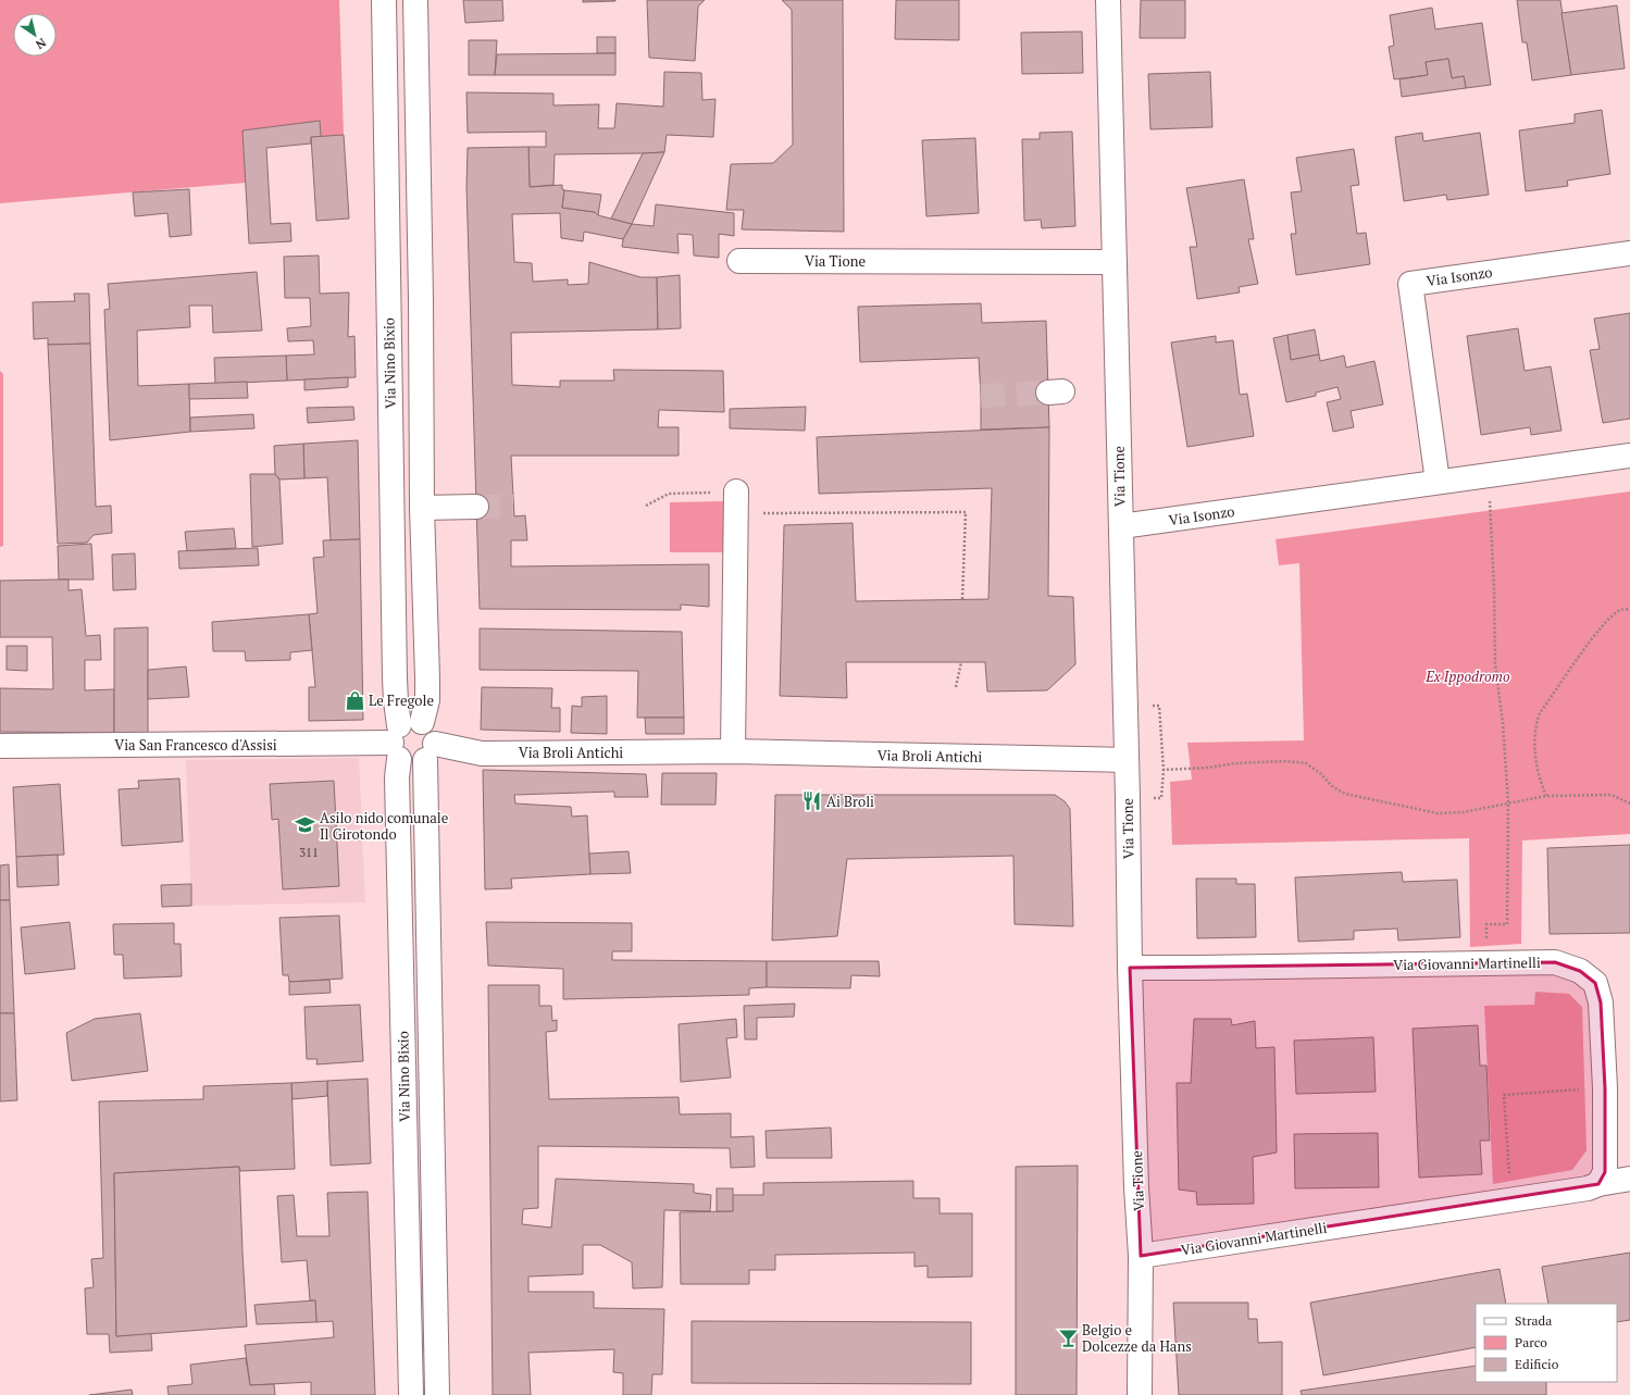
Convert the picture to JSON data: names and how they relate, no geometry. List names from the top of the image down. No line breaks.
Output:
{"streets":{"street":["Via Tione","Via Isonzo","Via Nino Bixio","Via San Francesco d'Assisi","Via Broli Antichi","Via Giovanni Martinelli"]},"crossings":[["Via Tione","Via Isonzo"],["Via Tione","Via Broli Antichi"],["Via Tione","Via Giovanni Martinelli"],["Via Nino Bixio","Via San Francesco d'Assisi"],["Via Nino Bixio","Via Broli Antichi"],["Via San Francesco d'Assisi","Via Broli Antichi"]],"parks":["Ex Ippodromo"],"places":{"shop":["Le Fregole"],"restaurant":["Ai Broli"],"school or university":["Asilo nido comunale Il Girotondo"],"bar":["Belgio e Dolcezze da Hans"]},"house_numbers":["311"],"legend":["Strada","Parco","Edificio"],"north":"bottom right"}
